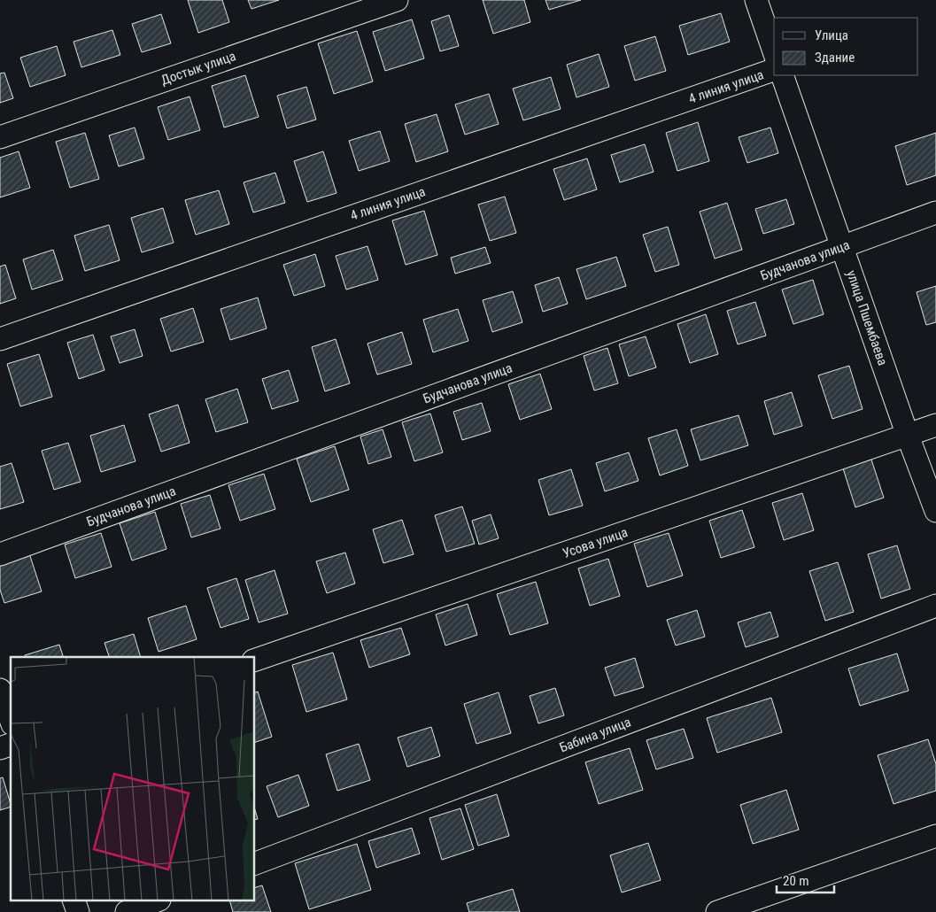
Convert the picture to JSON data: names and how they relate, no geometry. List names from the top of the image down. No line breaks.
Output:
{"streets":{"street":["Достык улица","4 линия улица","Будчанова улица","улица Пшембаева","Усова улица","Бабина улица"]},"crossings":[["Будчанова улица","улица Пшембаева"],["улица Пшембаева","Усова улица"]],"legend":["Улица","Здание"],"scale_bar":"20 m"}
